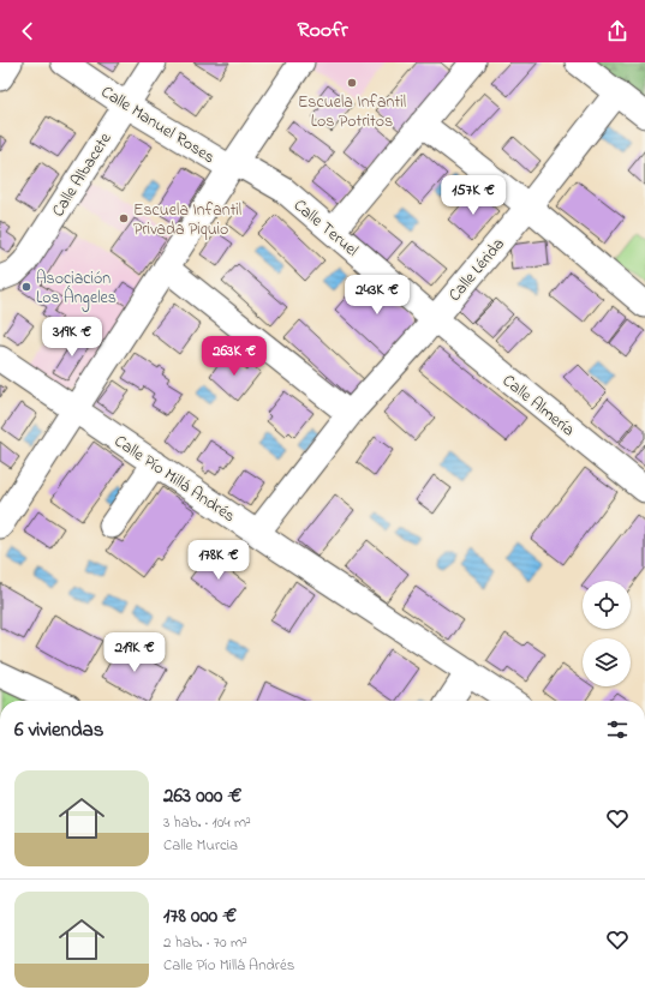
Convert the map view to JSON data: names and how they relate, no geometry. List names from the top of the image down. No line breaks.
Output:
{"streets":{"street":["Calle Manuel Roses","Calle Albacete","Calle Teruel","Calle Lérida","Calle Almería","Calle Pío Millá Andrés"]},"crossings":[["Calle Manuel Roses","Calle Albacete"],["Calle Manuel Roses","Calle Teruel"],["Calle Teruel","Calle Lérida"],["Calle Teruel","Calle Almería"],["Calle Lérida","Calle Almería"],["Calle Lérida","Calle Pío Millá Andrés"]],"places":["Escuela Infantil Los Potritos","Escuela Infantil Privada Piquio","Asociación Los Ángeles"],"page":{"header":"Roofr","price":["157K €","243K €","319K €","263K €","178K €","219K €"],"heading":"6 viviendas","list":[{"name":"263 000 €","note":"3 hab. · 104 m² · Calle Murcia"},{"name":"178 000 €","note":"2 hab. · 70 m² · Calle Pío Millá Andrés"}]}}
